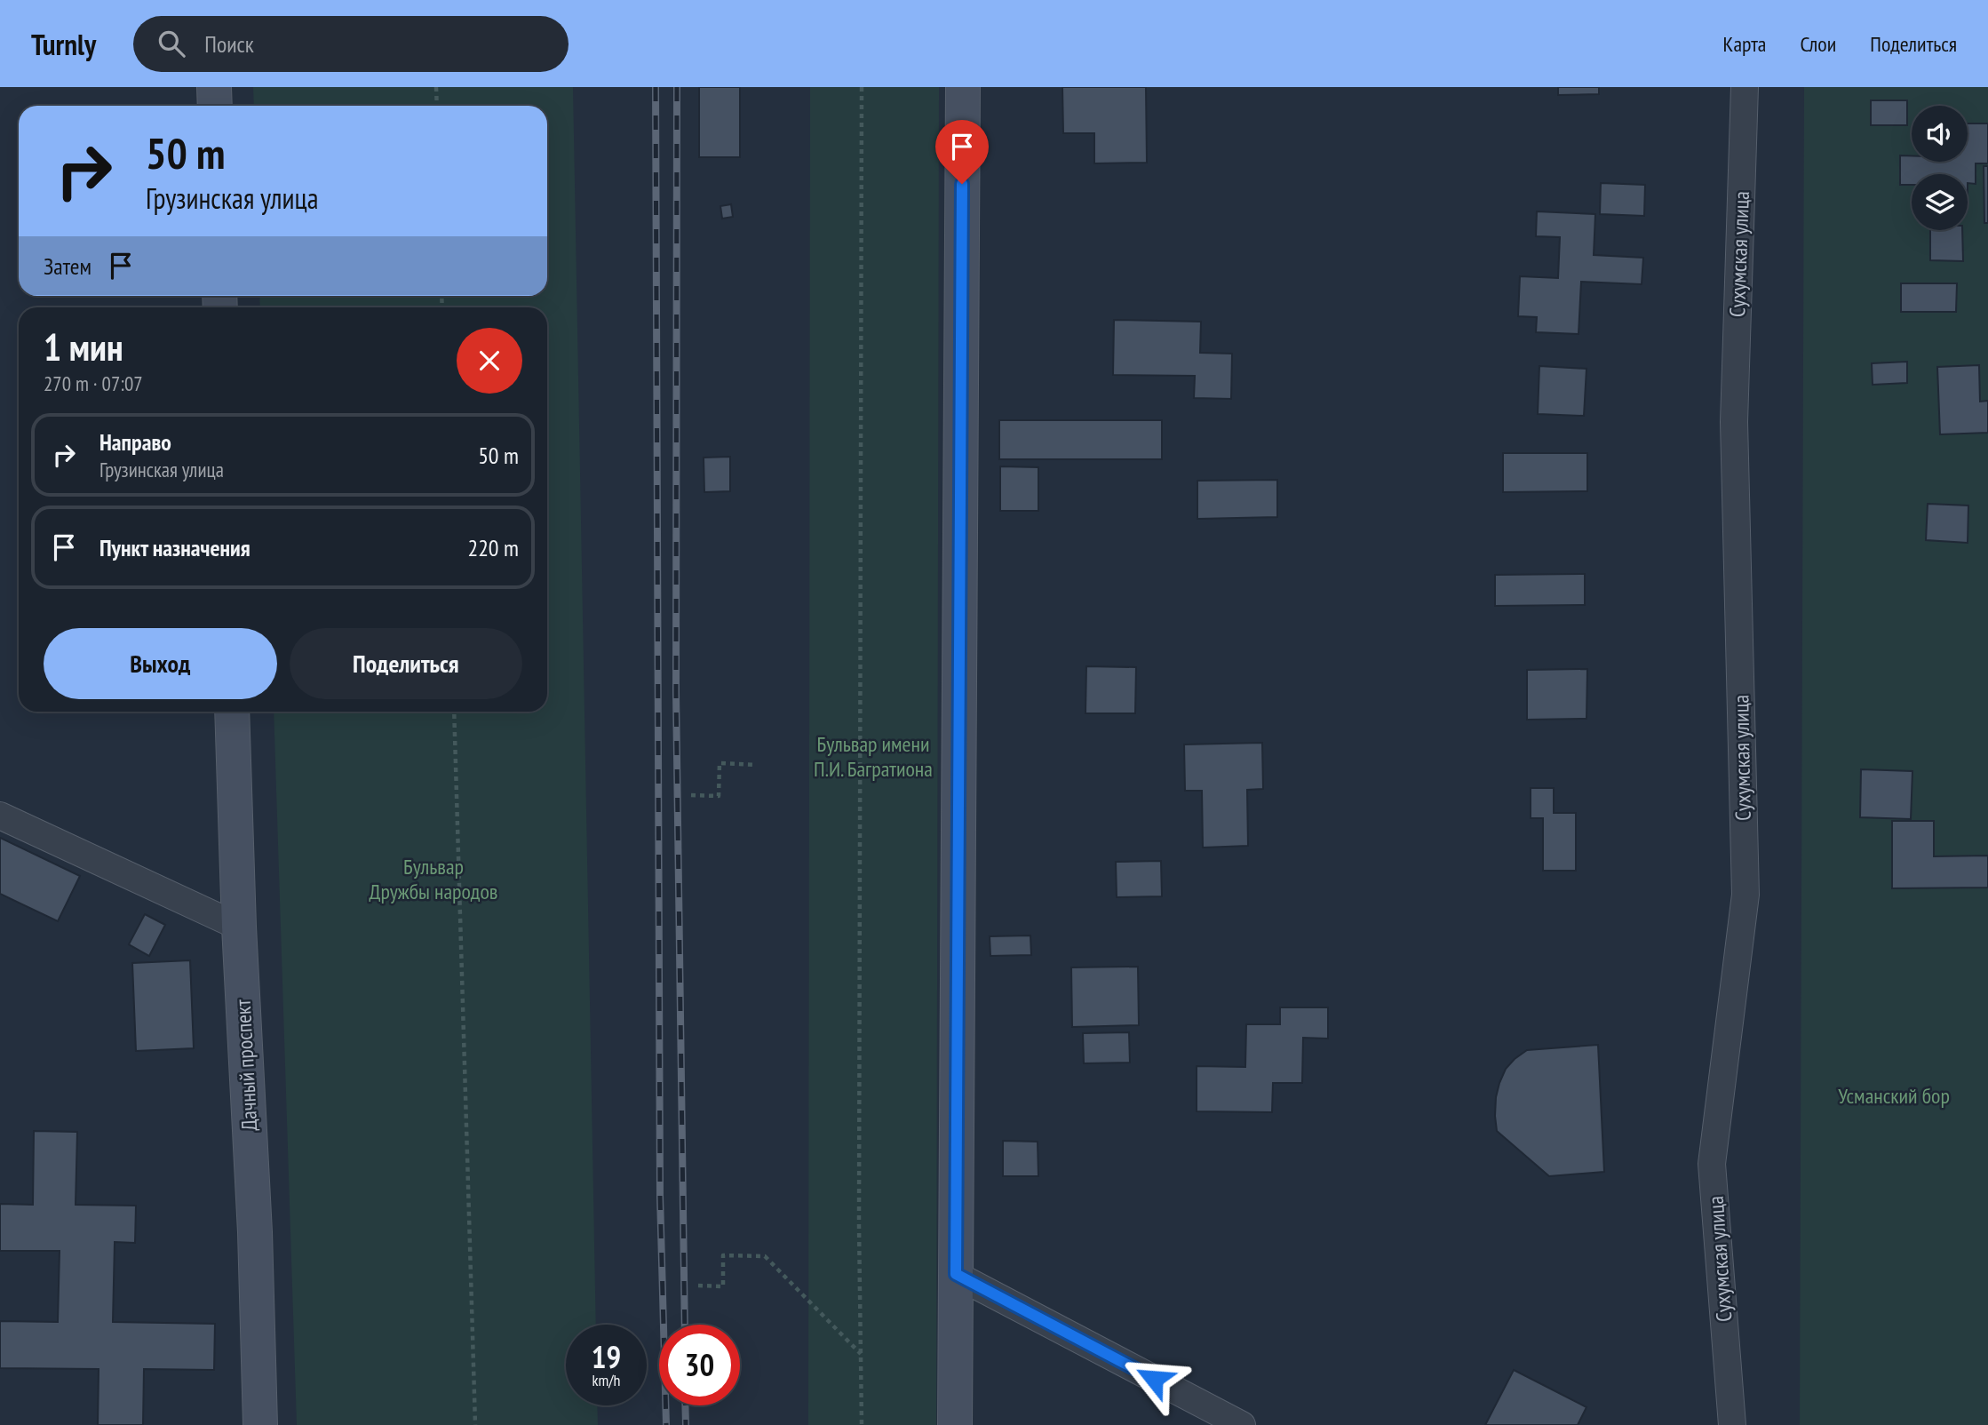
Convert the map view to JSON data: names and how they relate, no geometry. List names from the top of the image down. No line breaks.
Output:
{"streets":{"street":["Сухумская улица","Дачный проспект"]},"parks":["Бульвар имени П.И. Багратиона","Бульвар Дружбы народов","Усманский бор"],"page":{"header":"Turnly","search":"Поиск","nav":["Карта","Слои","Поделиться"],"turn":["50 m","Грузинская улица"],"then":"Затем","heading":["1 мин","270 m · 07:07"],"list":[{"name":"Направо","note":"Грузинская улица","value":"50 m"},{"name":"Пункт назначения","value":"220 m"}],"buttons":["Выход","Поделиться"],"speed":"19 km/h","limit":"30"}}
